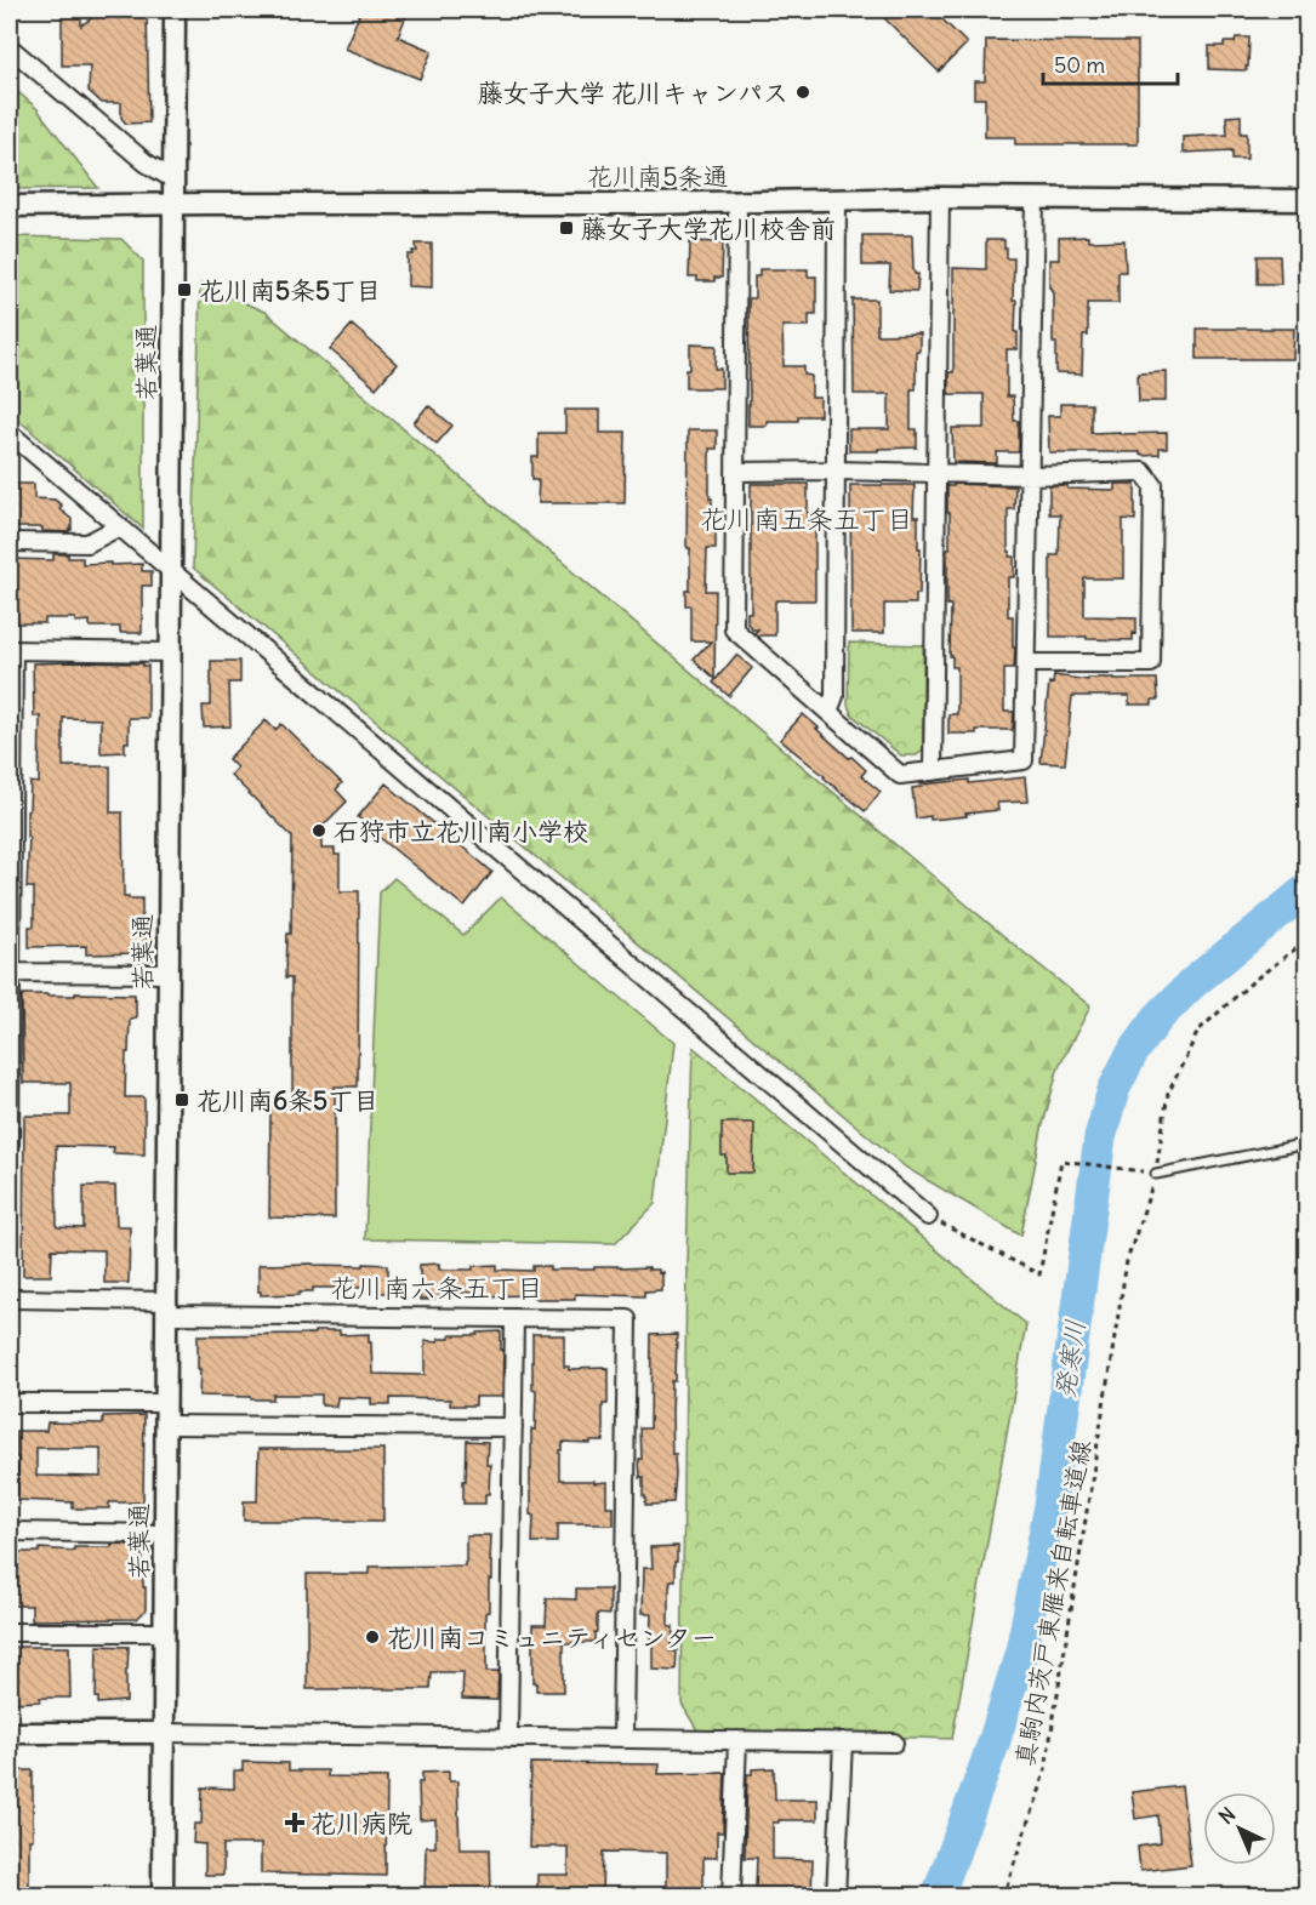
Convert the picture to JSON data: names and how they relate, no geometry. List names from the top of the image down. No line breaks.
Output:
{"streets":{"street":["花川南5条通","若葉通"],"path":["真駒内茨戸東雁来自転車道線"]},"crossings":[["花川南5条通","若葉通"]],"districts":["花川南五条五丁目","花川南六条五丁目"],"water":["発寒川"],"places":{"other":["藤女子大学 花川キャンパス","石狩市立花川南小学校","花川南コミュニティセンター"],"transit":["藤女子大学花川校舎前","花川南5条5丁目","花川南6条5丁目"],"health":["花川病院"]},"scale_bar":"50 m","north":"top left"}
